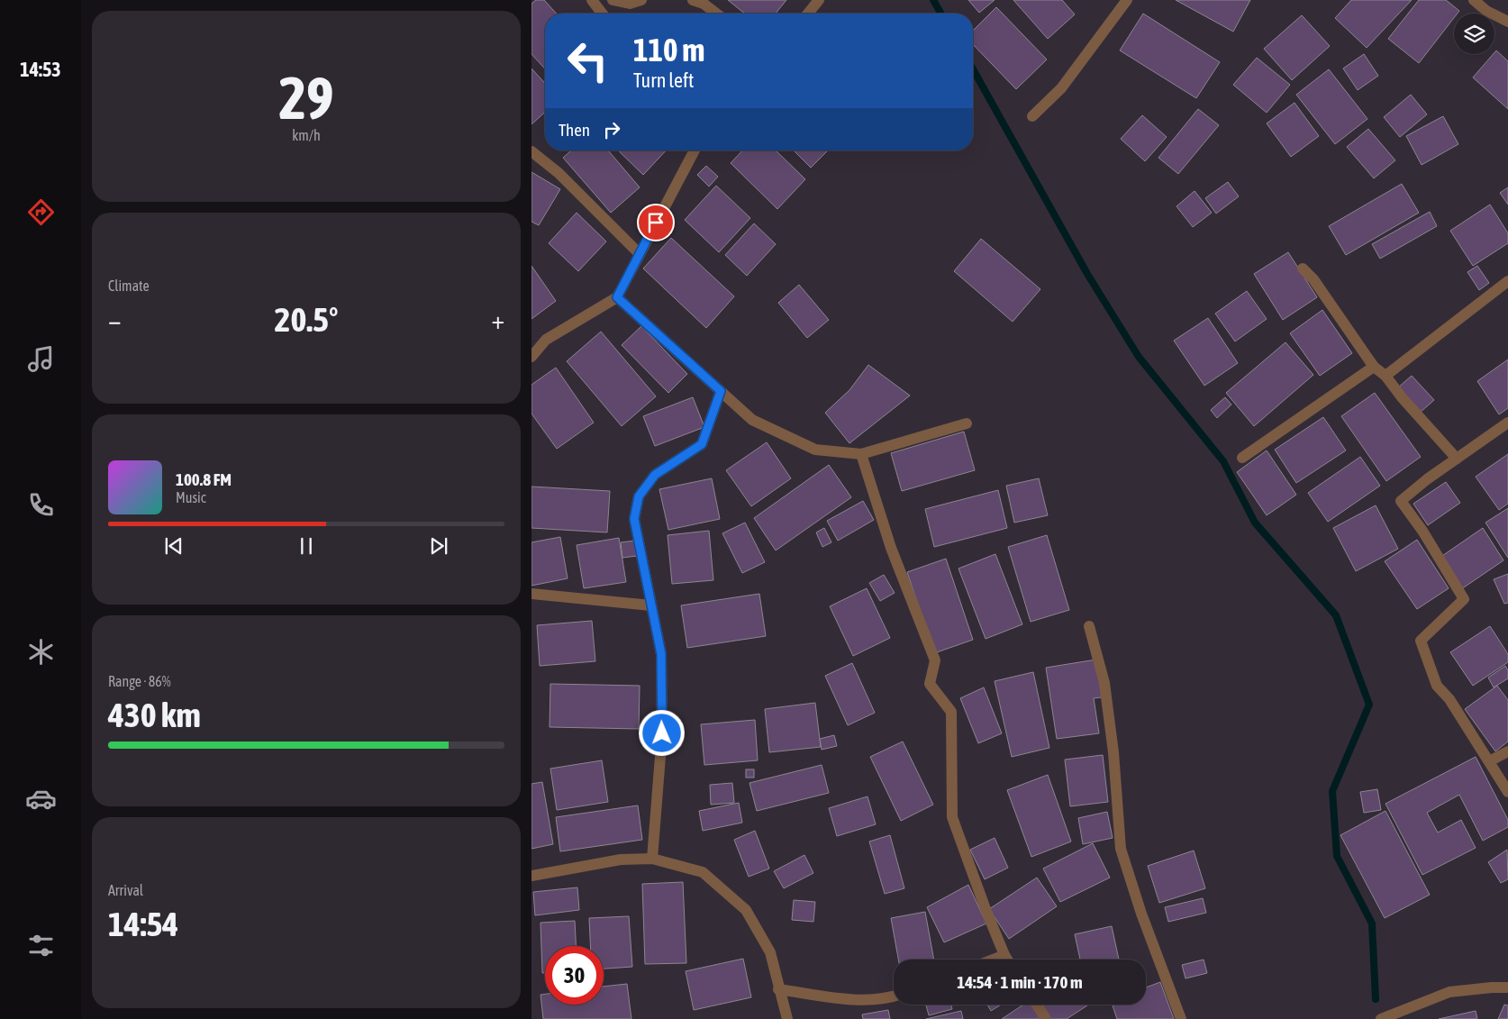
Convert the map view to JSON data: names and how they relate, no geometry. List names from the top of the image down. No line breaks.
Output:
{"page":{"tabs":"14:53","tile":[["29","km/h"],"Climate",["Range · 86%","430 km"],["Arrival","14:54"]],"turn":["110 m","Turn left"],"then":"Then","heat":["−","20.5°","+"],"song":["100.8 FM","Music"],"limit":"30","trip":"14:54 · 1 min · 170 m"}}
